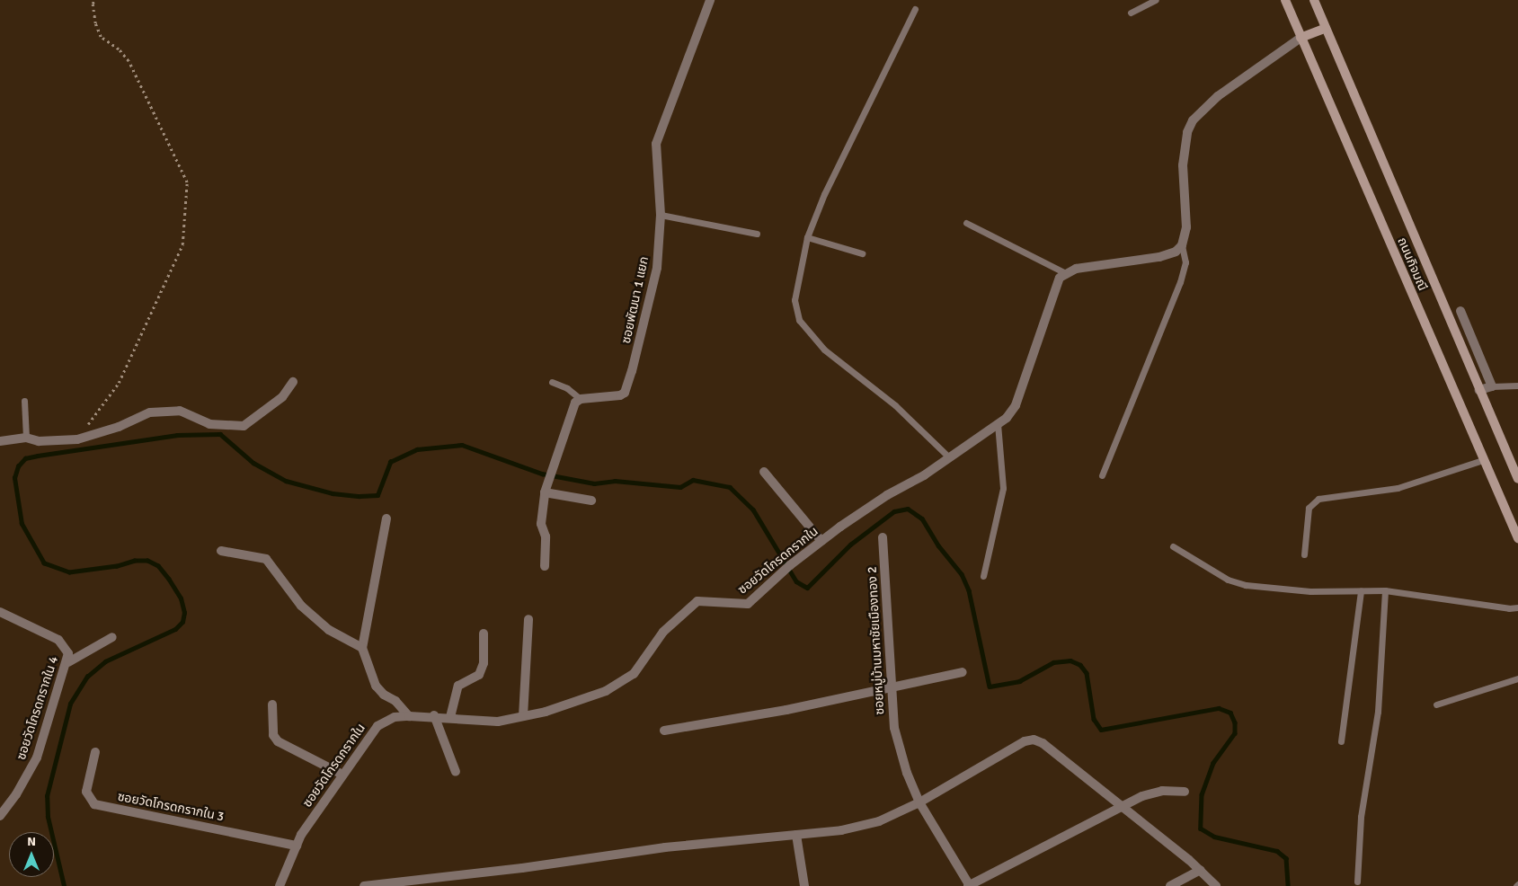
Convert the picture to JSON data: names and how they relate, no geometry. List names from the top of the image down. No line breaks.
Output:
{"streets":{"main road":["ถนนกิจมณี"],"street":["ซอยพัฒนา 1 แยก","ซอยวัดโกรดกรากใน","ซอยหมู่บ้านมหาชัยเมืองทอง 2","ซอยวัดโกรดกรากใน 4","ซอยวัดโกรดกรากใน 3"]},"crossings":[["ซอยวัดโกรดกรากใน","ซอยวัดโกรดกรากใน 3"]],"north":"top"}
